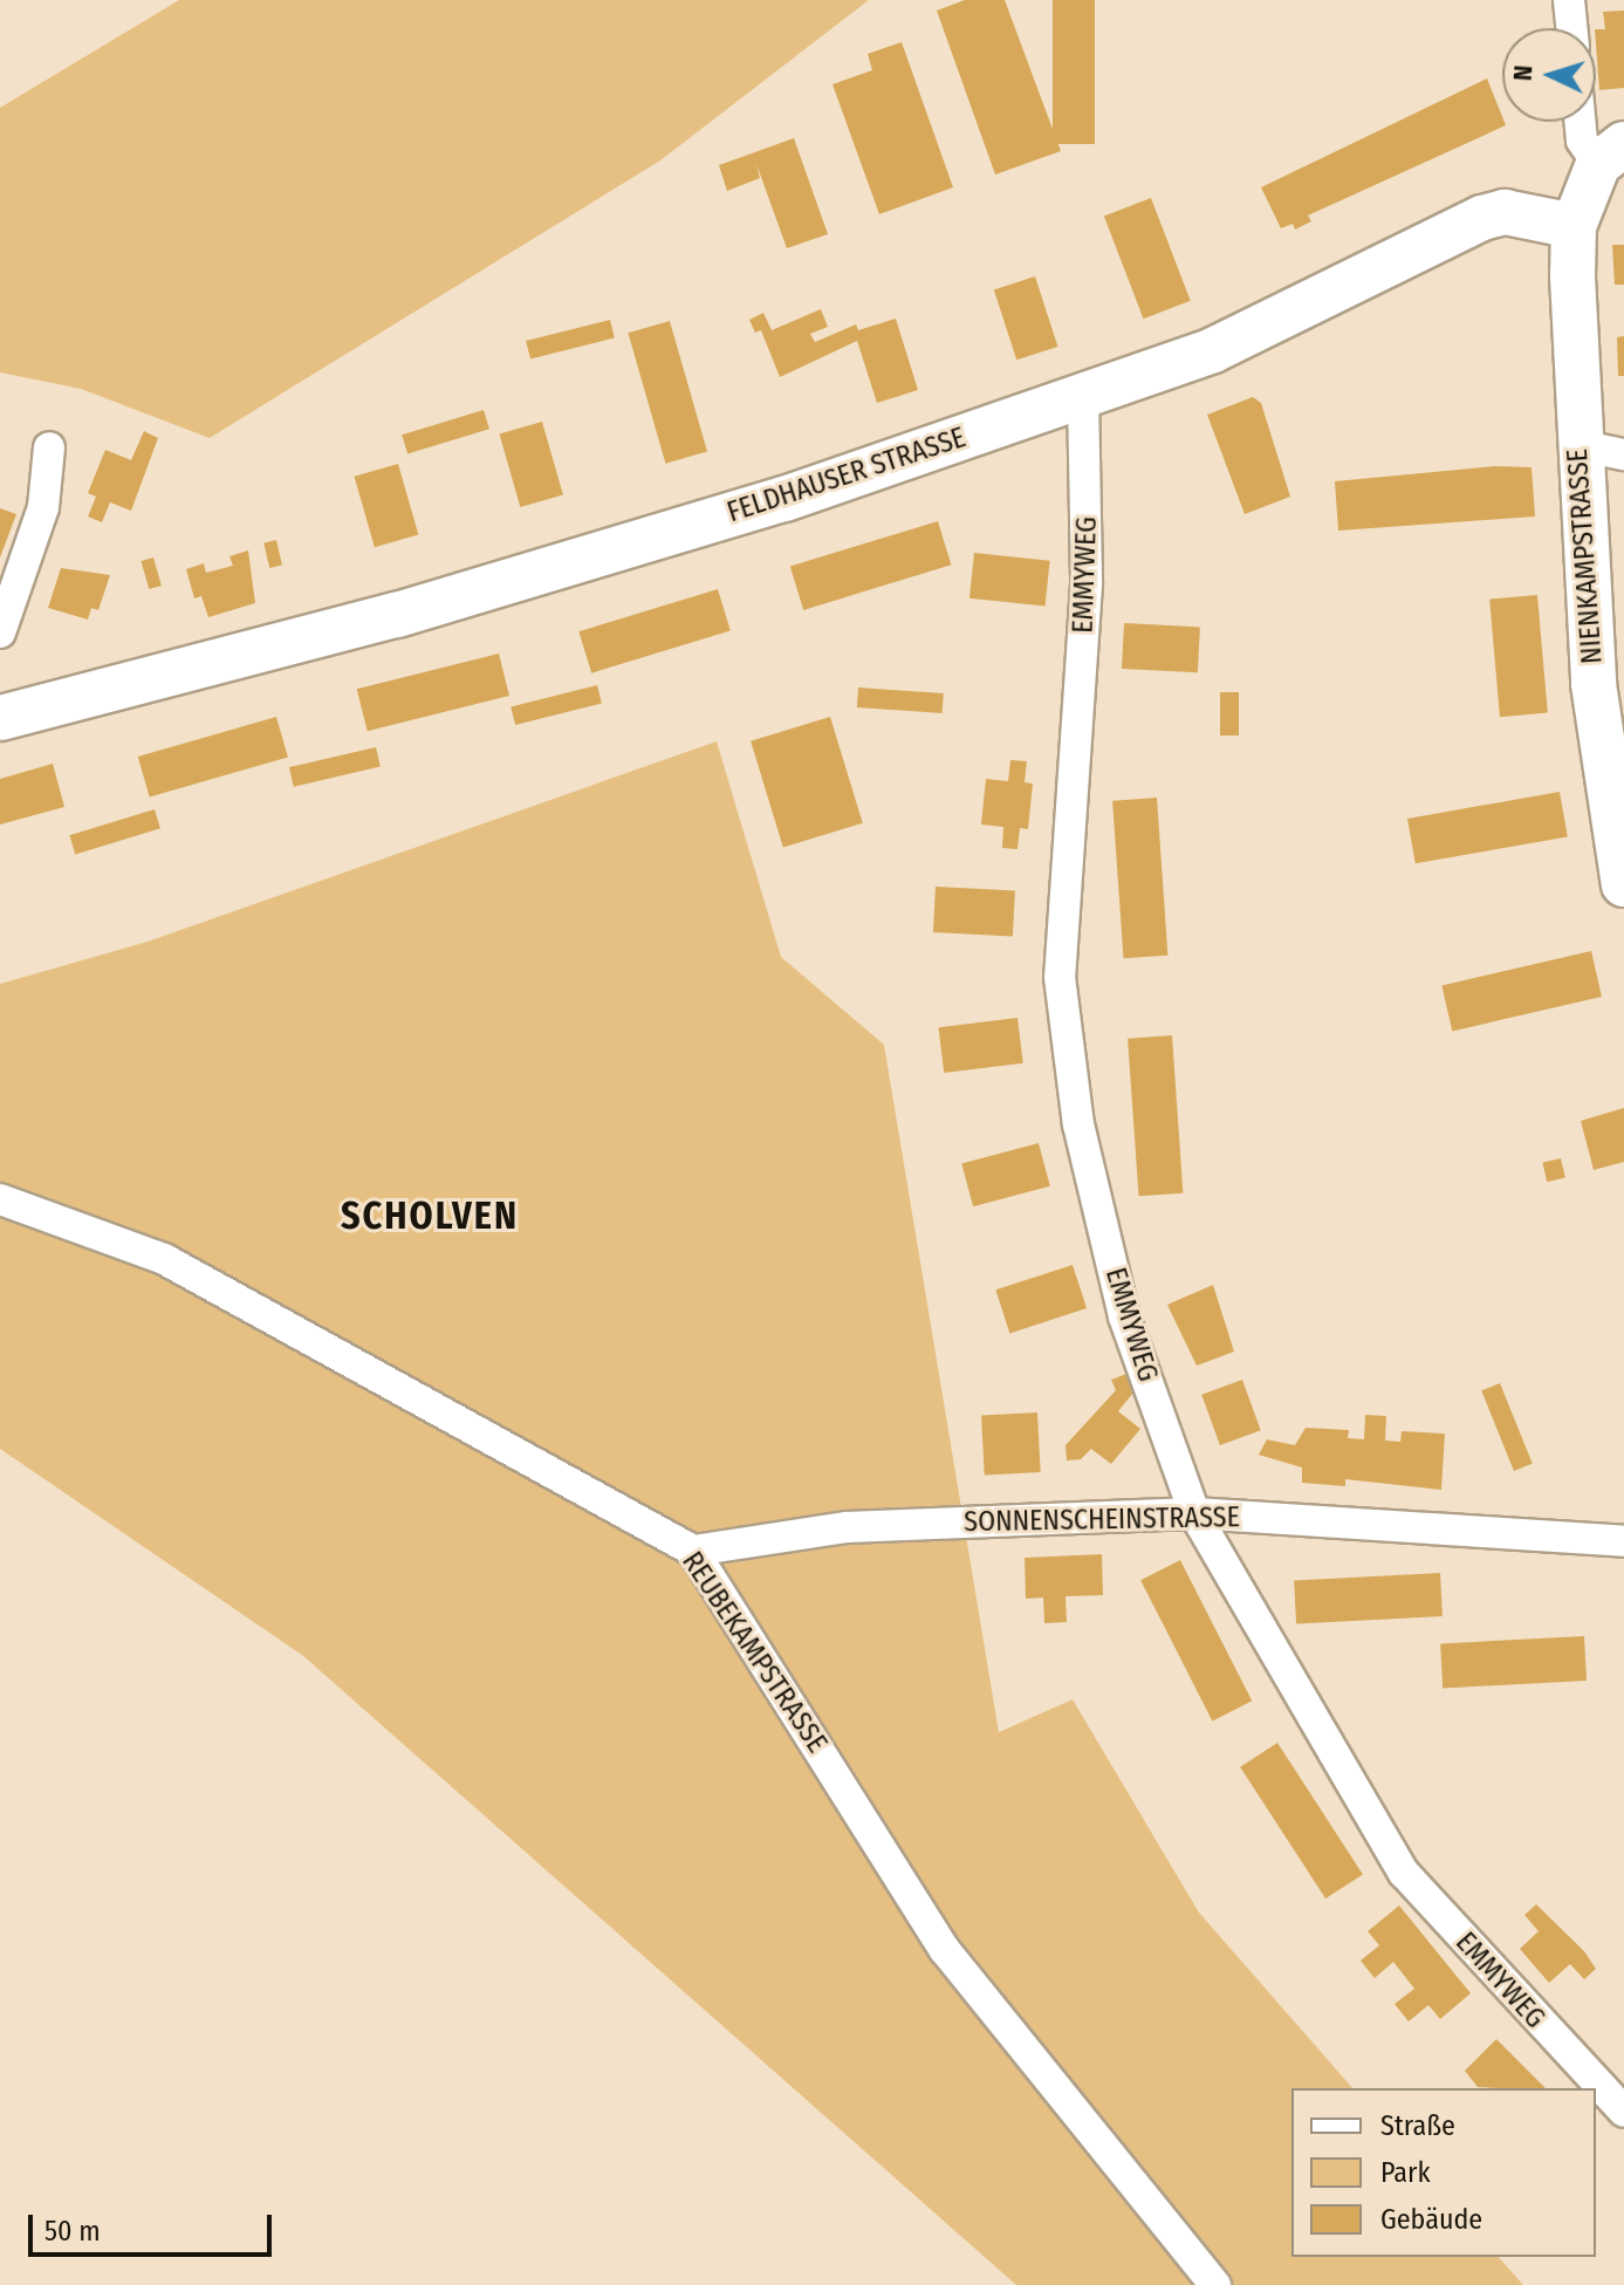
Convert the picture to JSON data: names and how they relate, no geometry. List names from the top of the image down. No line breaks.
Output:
{"streets":{"street":["FELDHAUSER STRASSE","NIENKAMPSTRASSE","EMMYWEG","SONNENSCHEINSTRASSE","REUBEKAMPSTRASSE"]},"crossings":[["FELDHAUSER STRASSE","NIENKAMPSTRASSE"],["FELDHAUSER STRASSE","EMMYWEG"],["EMMYWEG","SONNENSCHEINSTRASSE"],["SONNENSCHEINSTRASSE","REUBEKAMPSTRASSE"]],"districts":["SCHOLVEN"],"legend":["Straße","Park","Gebäude"],"scale_bar":"50 m","north":"left"}
